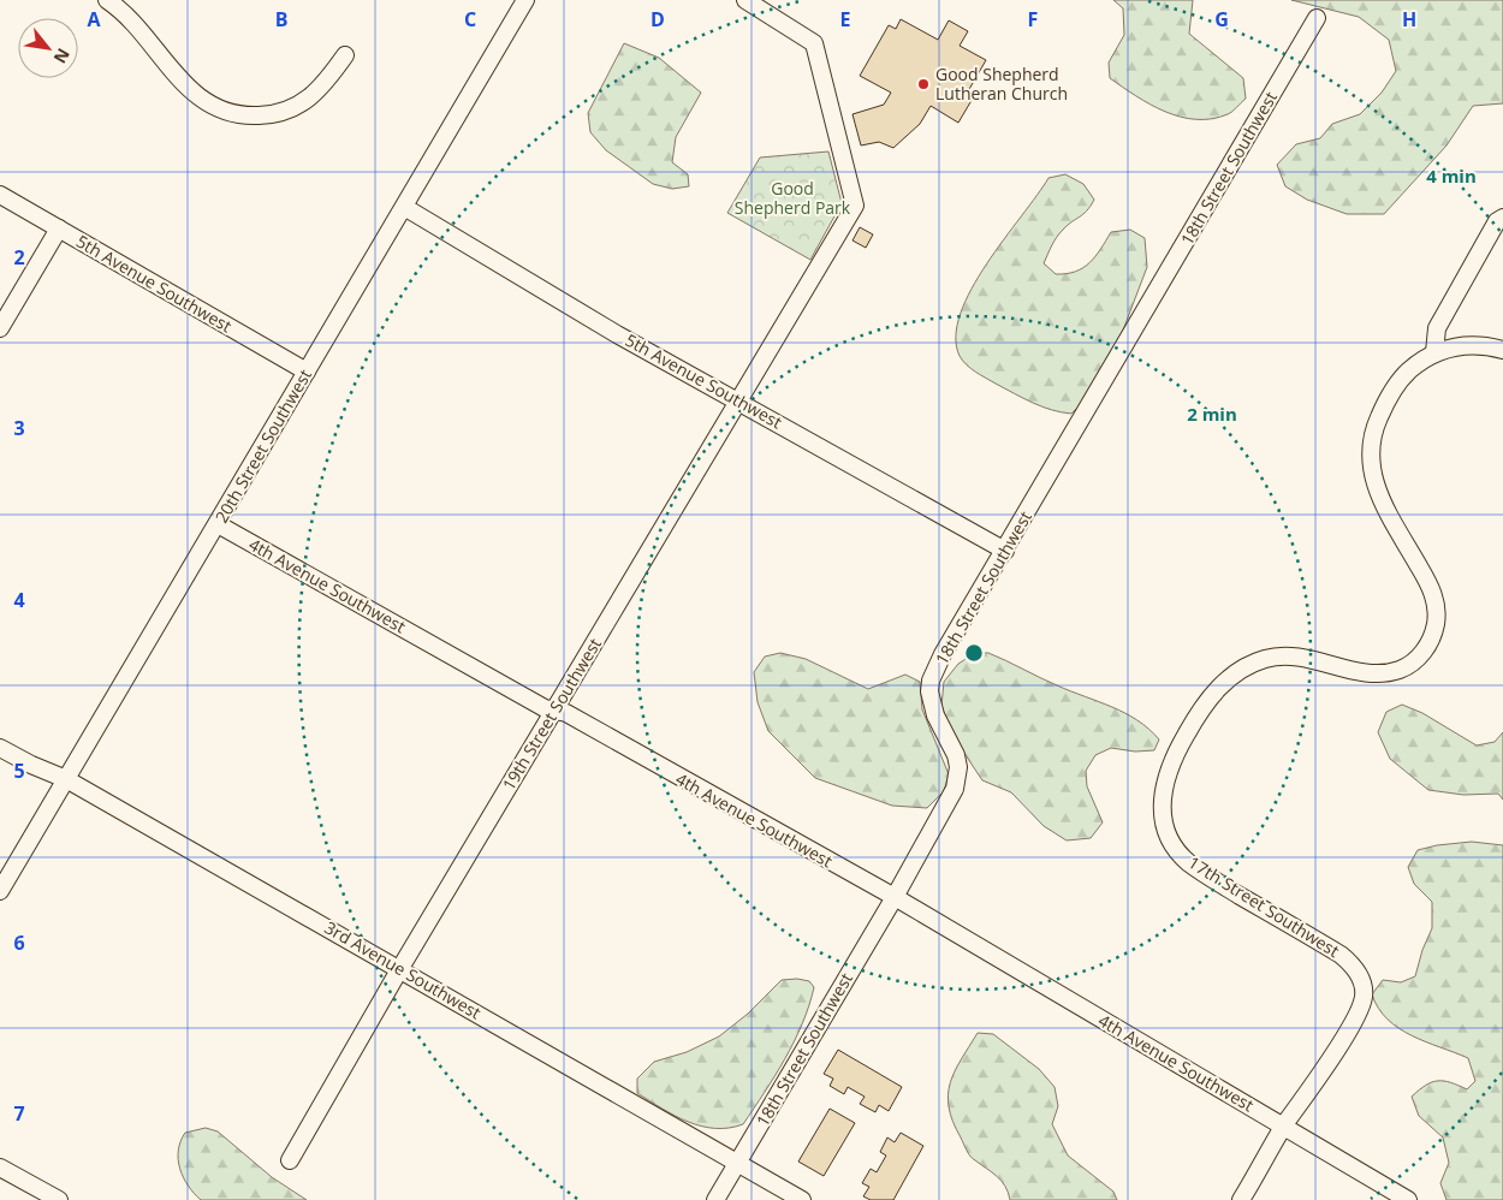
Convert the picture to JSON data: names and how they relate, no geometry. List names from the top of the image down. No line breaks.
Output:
{"streets":{"street":["18th Street Southwest","5th Avenue Southwest","20th Street Southwest","4th Avenue Southwest","19th Street Southwest","17th Street Southwest","3rd Avenue Southwest"]},"crossings":[["18th Street Southwest","5th Avenue Southwest"],["18th Street Southwest","4th Avenue Southwest"],["18th Street Southwest","3rd Avenue Southwest"],["5th Avenue Southwest","20th Street Southwest"],["5th Avenue Southwest","19th Street Southwest"],["20th Street Southwest","4th Avenue Southwest"],["20th Street Southwest","3rd Avenue Southwest"],["4th Avenue Southwest","19th Street Southwest"],["4th Avenue Southwest","17th Street Southwest"],["19th Street Southwest","3rd Avenue Southwest"]],"parks":["Good Shepherd Park"],"places":["Good Shepherd Lutheran Church"],"north":"bottom right","grid":{"columns":["A","B","C","D","E","F","G","H"],"rows":["2","3","4","5","6","7"]},"rings":["4 min","2 min"]}
